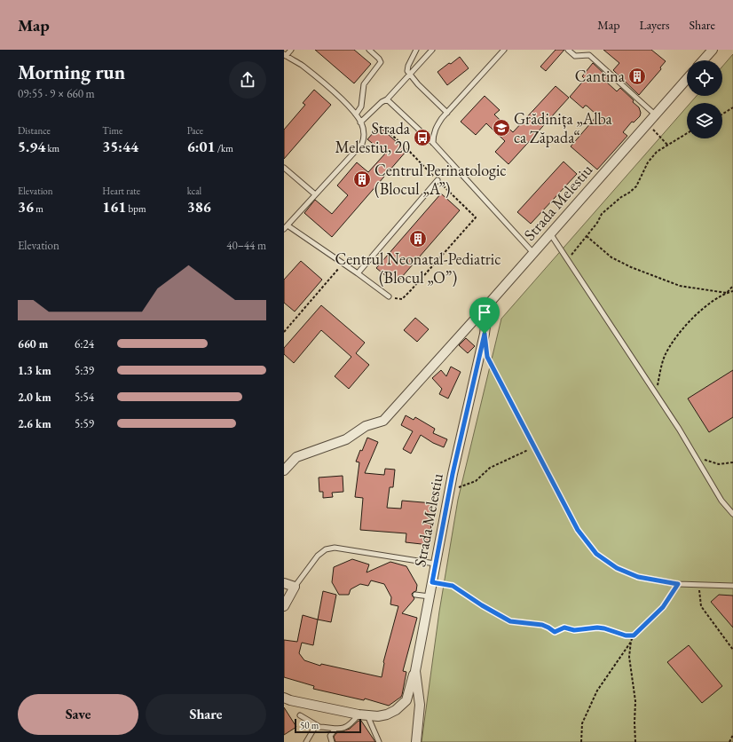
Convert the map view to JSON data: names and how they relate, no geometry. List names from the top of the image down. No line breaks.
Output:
{"streets":{"street":["Strada Melestiu"]},"places":{"building":["Cantina","Centrul Perinatologic (Blocul „A”)","Centrul Neonatal-Pediatric (Blocul „O”)"],"school or university":["Grădinița „Alba ca Zăpada“"],"bus stop":["Strada Melestiu, 20"]},"scale_bar":"50 m","page":{"header":"Map","nav":["Map","Layers","Share"],"heading":["Morning run","09:55 · 9 × 660 m"],"stats":[["Distance","5.94 km"],["Time","35:44"],["Pace","6:01 /km"],["Elevation","36 m"],["Heart rate","161 bpm"],["kcal","386"]],"chart":["Elevation","40–44 m"],"list":[{"name":"660 m","note":"6:24"},{"name":"1.3 km","note":"5:39"},{"name":"2.0 km","note":"5:54"},{"name":"2.6 km","note":"5:59"}],"buttons":["Save","Share"],"scale":"50 m"}}
